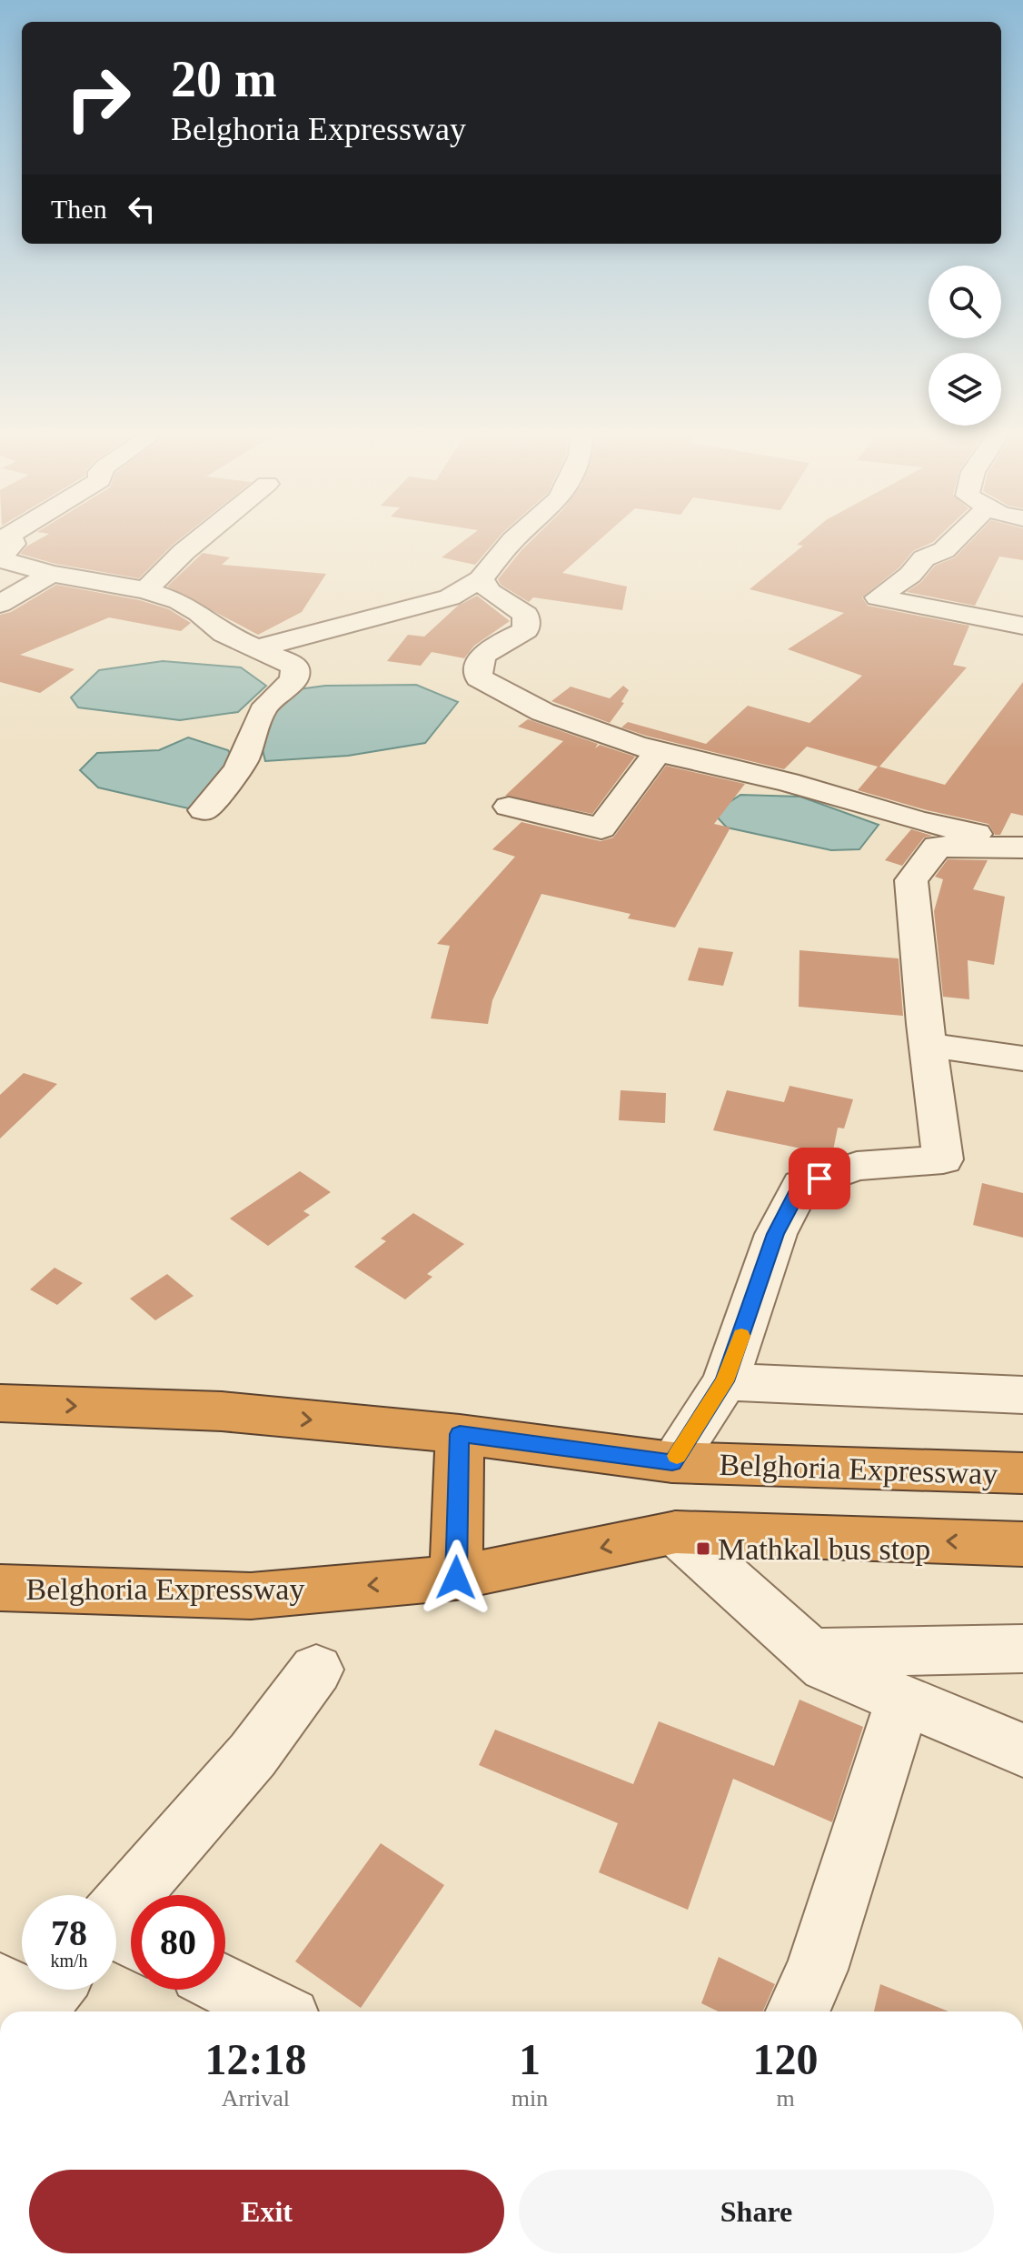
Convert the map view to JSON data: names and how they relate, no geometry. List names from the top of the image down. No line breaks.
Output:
{"streets":{"highway":["Belghoria Expressway"]},"places":{"transit":["Mathkal bus stop"]},"page":{"turn":["20 m","Belghoria Expressway"],"then":"Then","speed":"78 km/h","limit":"80","eta":["12:18","Arrival","1","min","120","m"],"buttons":["Exit","Share"]}}
